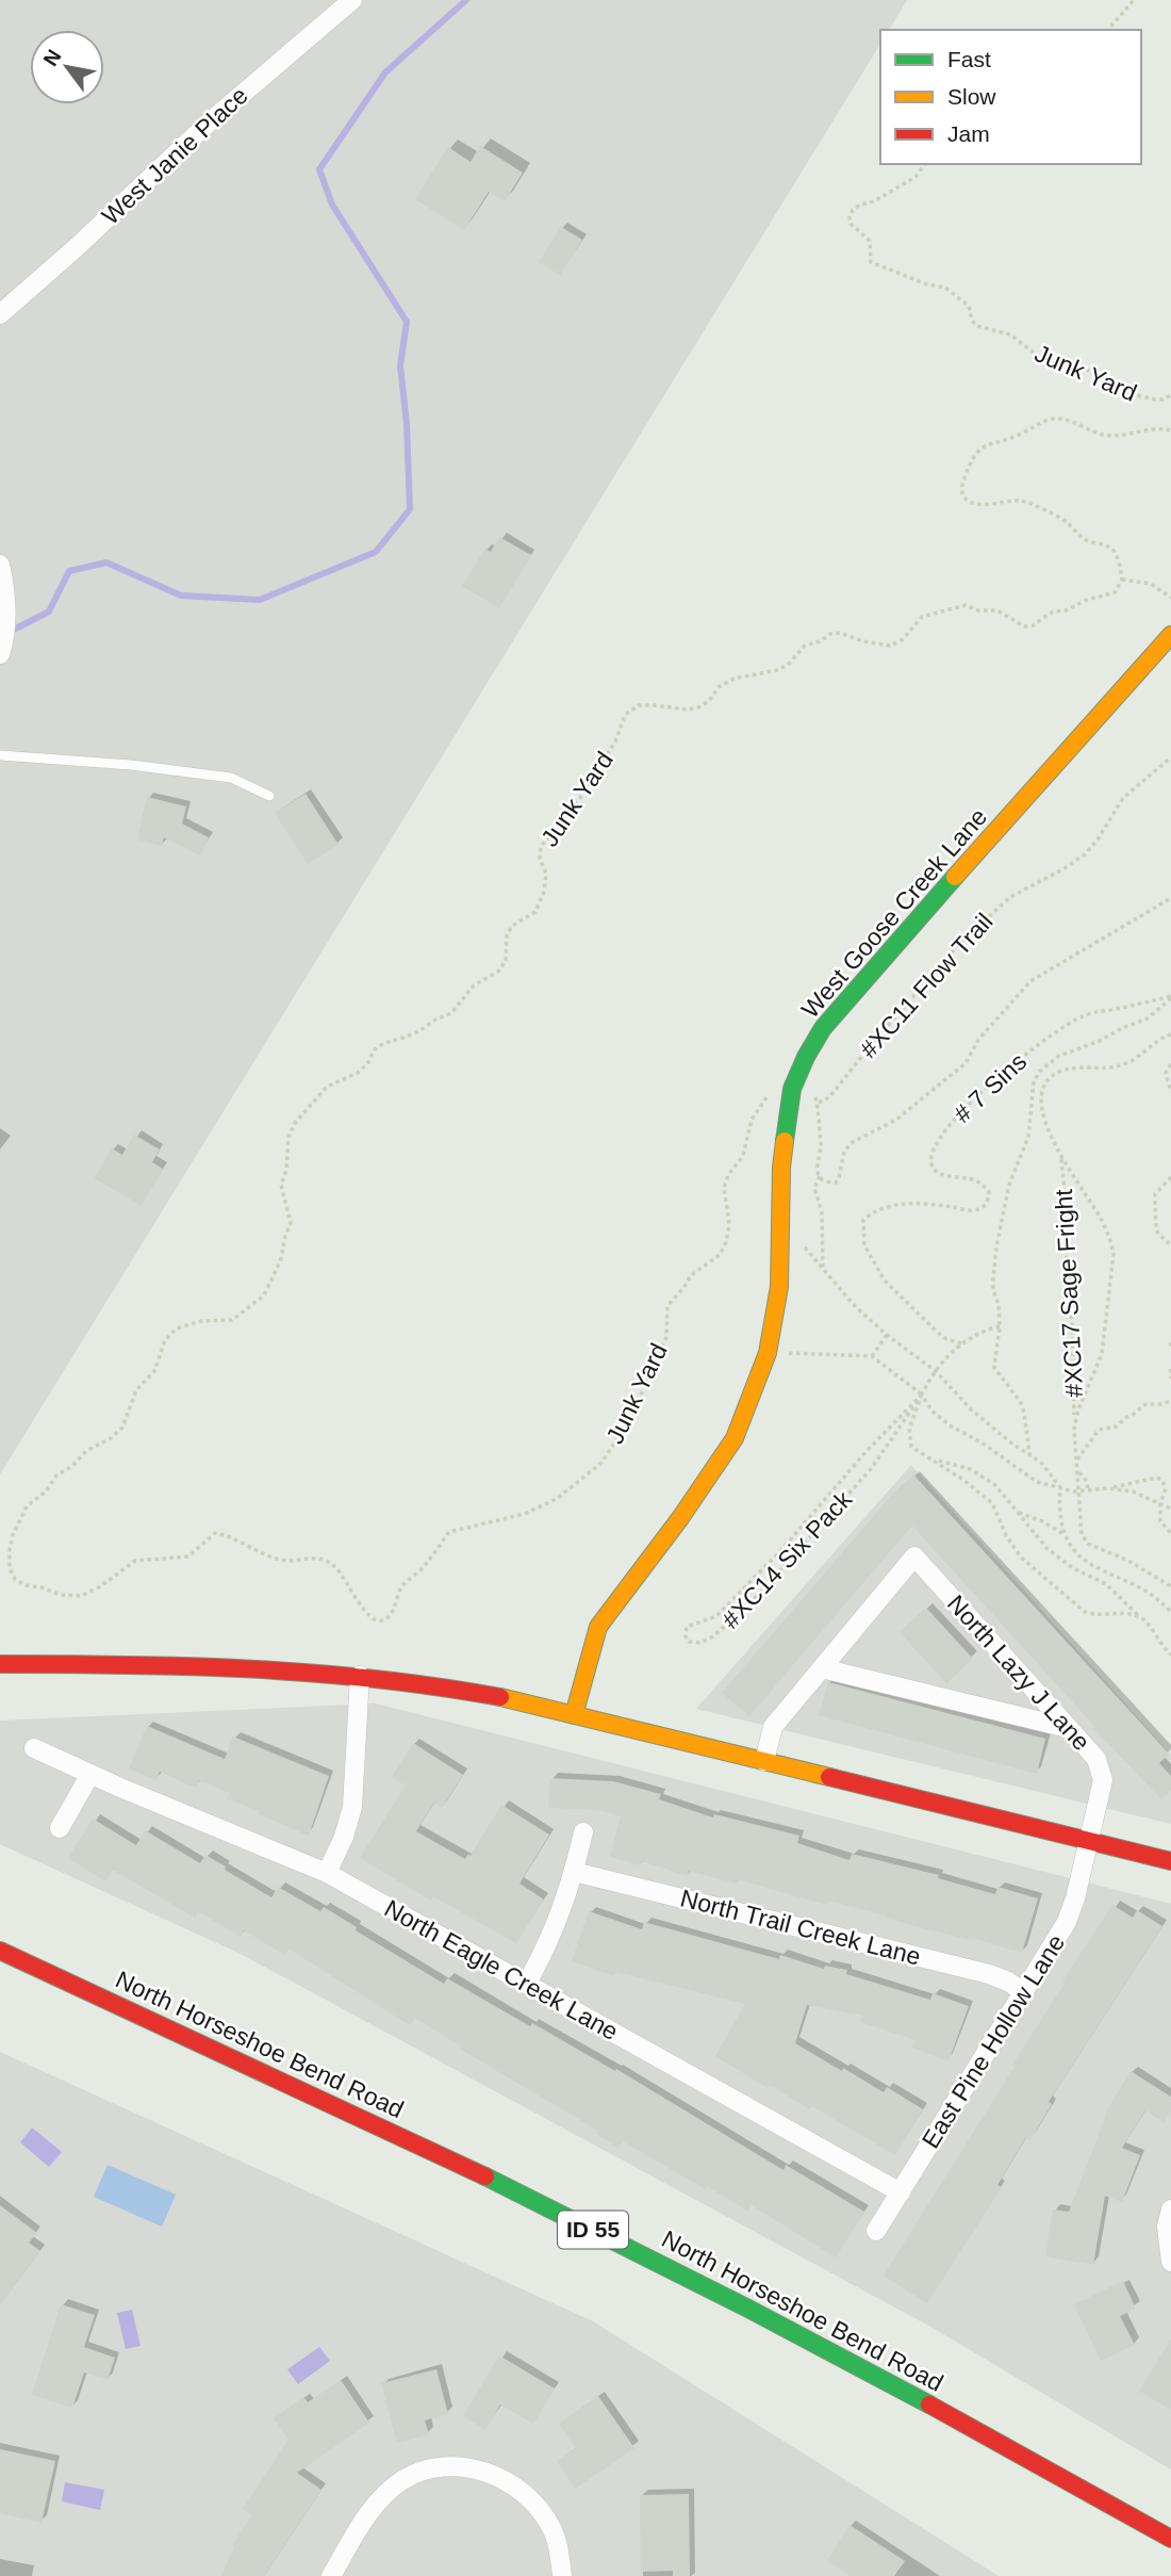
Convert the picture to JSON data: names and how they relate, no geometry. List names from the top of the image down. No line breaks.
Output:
{"streets":{"main road":["West Goose Creek Lane","North Horseshoe Bend Road","ID 55"],"street":["West Janie Place","North Lazy J Lane","North Trail Creek Lane","North Eagle Creek Lane","East Pine Hollow Lane"],"path":["Junk Yard","#XC11 Flow Trail","# 7 Sins","#XC17 Sage Fright","#XC14 Six Pack"]},"crossings":[["Junk Yard","West Goose Creek Lane"],["North Lazy J Lane","East Pine Hollow Lane"],["North Trail Creek Lane","East Pine Hollow Lane"],["North Eagle Creek Lane","East Pine Hollow Lane"]],"legend":["Fast","Slow","Jam"],"north":"top left"}
